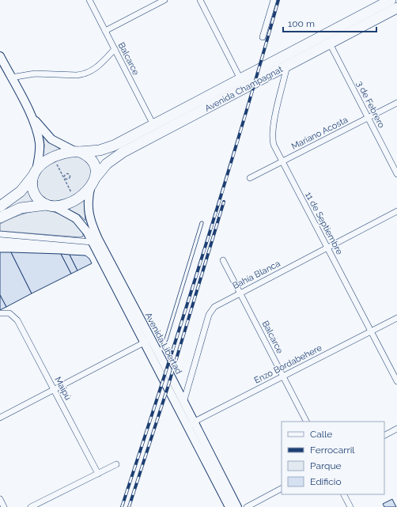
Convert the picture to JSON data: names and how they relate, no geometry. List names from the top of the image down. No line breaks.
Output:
{"streets":{"highway":["Avenida Champagnat"],"main road":["Avenida Libertad"],"street":["Balcarce","3 de Febrero","Mariano Acosta","11 de Septiembre","Bahía Blanca","Enzo Bordabehere","Maipú"]},"crossings":[["Balcarce","Avenida Champagnat"],["Balcarce","Bahía Blanca"],["Balcarce","Enzo Bordabehere"],["Avenida Champagnat","3 de Febrero"],["Avenida Champagnat","11 de Septiembre"],["Avenida Champagnat","Avenida Libertad"],["3 de Febrero","Mariano Acosta"],["Mariano Acosta","11 de Septiembre"],["11 de Septiembre","Bahía Blanca"],["11 de Septiembre","Enzo Bordabehere"],["Bahía Blanca","Avenida Libertad"],["Avenida Libertad","Enzo Bordabehere"]],"legend":["Calle","Ferrocarril","Parque","Edificio"],"scale_bar":"100 m"}
